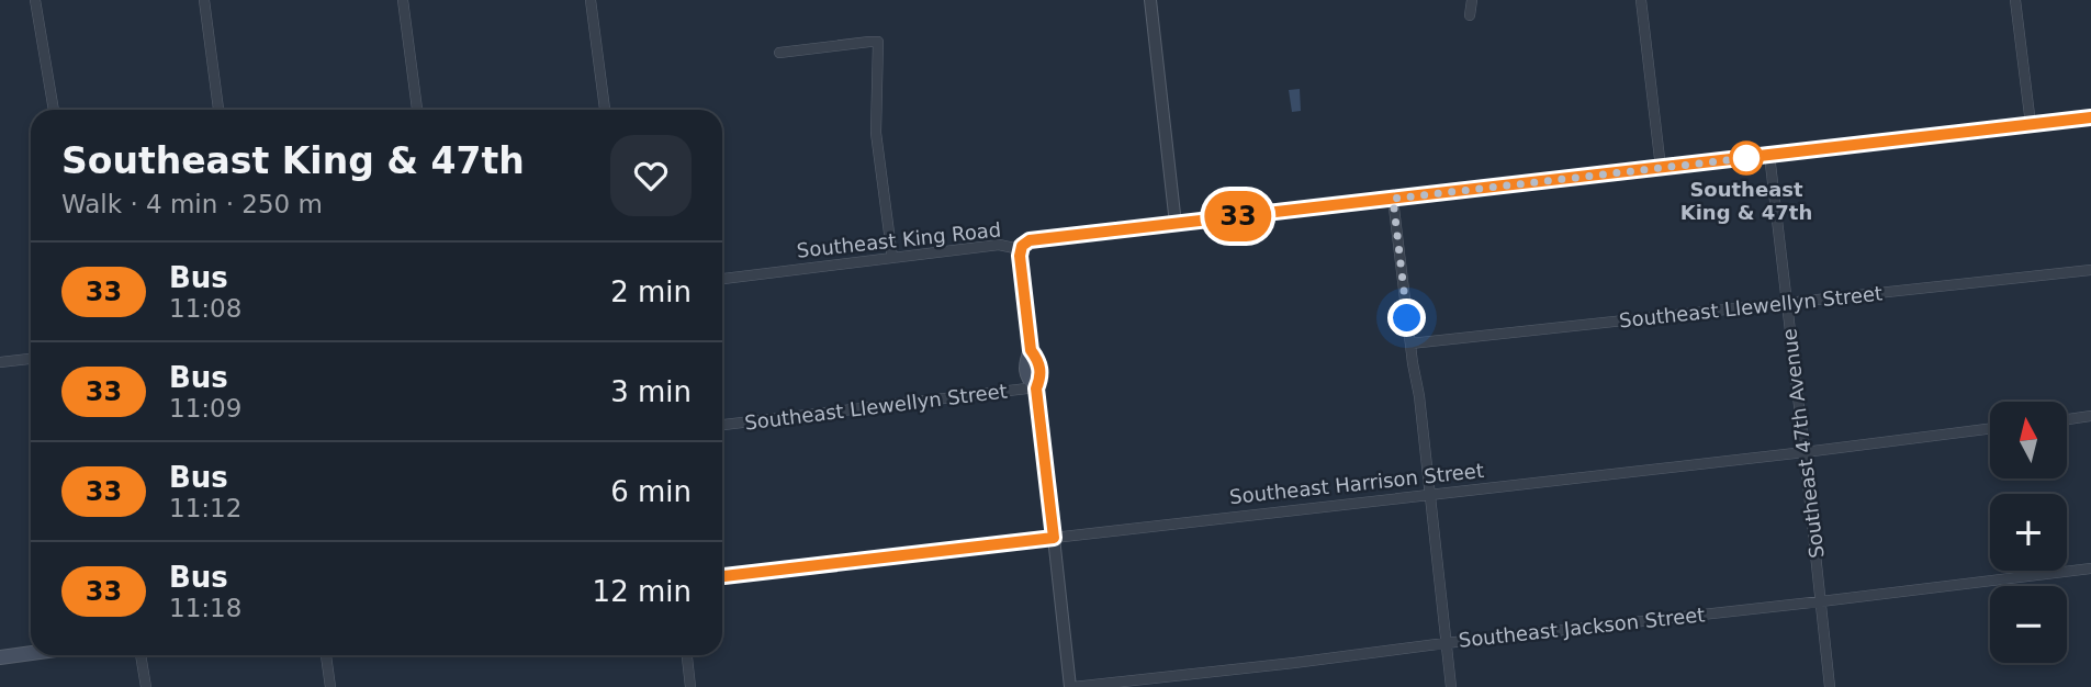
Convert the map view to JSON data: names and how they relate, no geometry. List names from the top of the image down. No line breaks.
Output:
{"streets":{"main road":["Southeast King Road","Southeast Harrison Street"],"street":["Southeast Llewellyn Street","Southeast 47th Avenue","Southeast Jackson Street"]},"crossings":[["Southeast King Road","Southeast 47th Avenue"],["Southeast Llewellyn Street","Southeast 47th Avenue"],["Southeast 47th Avenue","Southeast Harrison Street"],["Southeast 47th Avenue","Southeast Jackson Street"]],"places":["Southeast King & 47th"],"lines":["bus line 33"],"north":"top","page":{"on_map":"33","heading":["Southeast King & 47th","Walk · 4 min · 250 m"],"list":[{"mark":"33","name":"Bus","note":"11:08","value":"2 min"},{"mark":"33","name":"Bus","note":"11:09","value":"3 min"},{"mark":"33","name":"Bus","note":"11:12","value":"6 min"},{"mark":"33","name":"Bus","note":"11:18","value":"12 min"}],"map_buttons":["+","−"]}}
